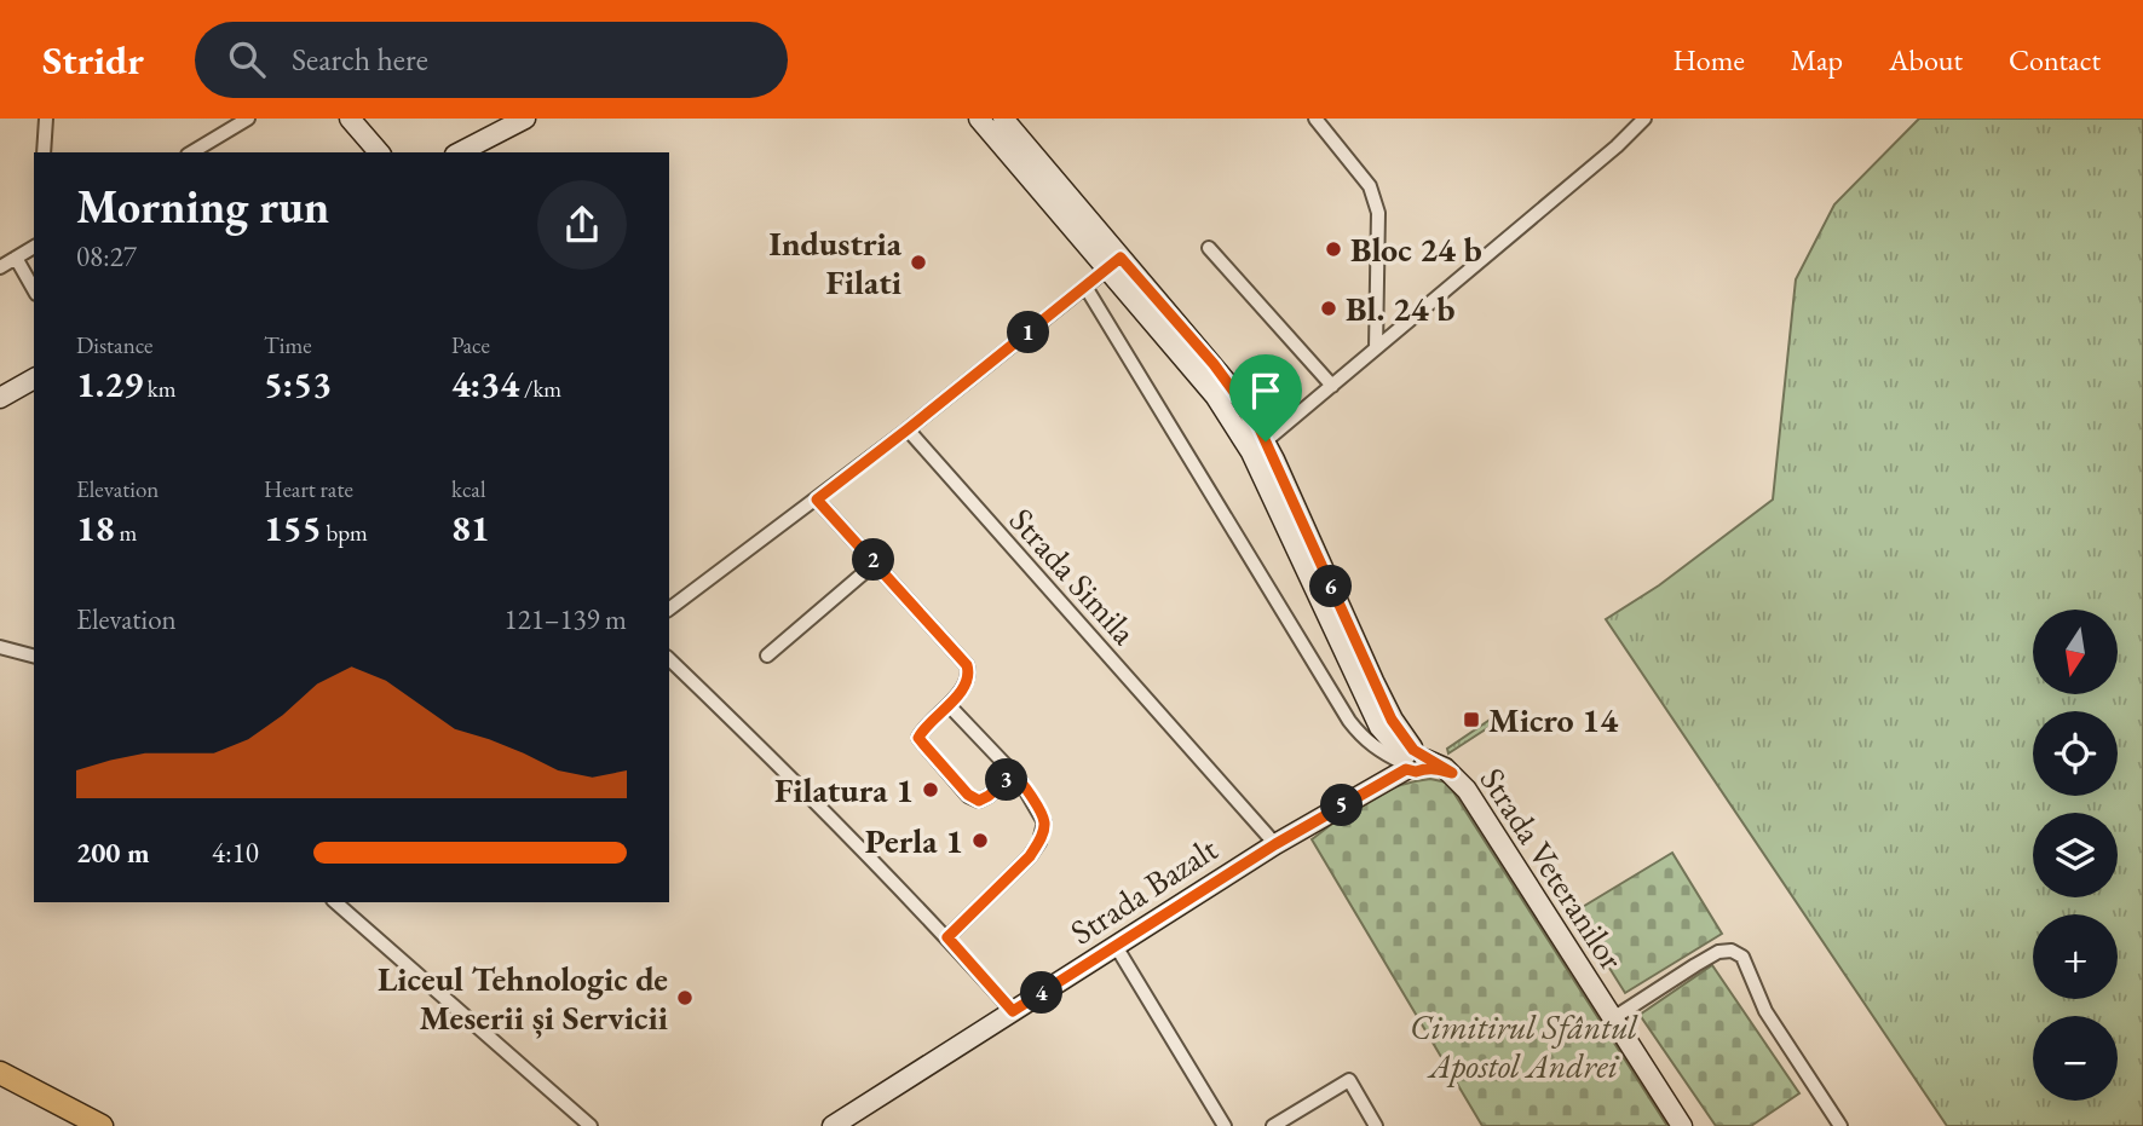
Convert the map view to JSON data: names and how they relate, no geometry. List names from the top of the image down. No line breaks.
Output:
{"streets":{"main road":["Strada Veteranilor","Strada Bazalt"],"street":["Strada Simila"]},"crossings":[["Strada Simila","Strada Bazalt"],["Strada Veteranilor","Strada Bazalt"]],"parks":["Cimitirul Sfântul Apostol Andrei"],"places":{"other":["Bloc 24 b","Industria Filati","Bl. 24 b","Filatura 1","Perla 1","Liceul Tehnologic de Meserii și Servicii"],"transit":["Micro 14"]},"north":"bottom","page":{"header":"Stridr","search":"Search here","nav":["Home","Map","About","Contact"],"heading":["Morning run","08:27"],"stats":[["Distance","1.29 km"],["Time","5:53"],["Pace","4:34 /km"],["Elevation","18 m"],["Heart rate","155 bpm"],["kcal","81"]],"pins":["1","2","6","3","5","4"],"chart":["Elevation","121–139 m"],"map_buttons":["+","−"],"list":[{"name":"200 m","note":"4:10"}]}}
